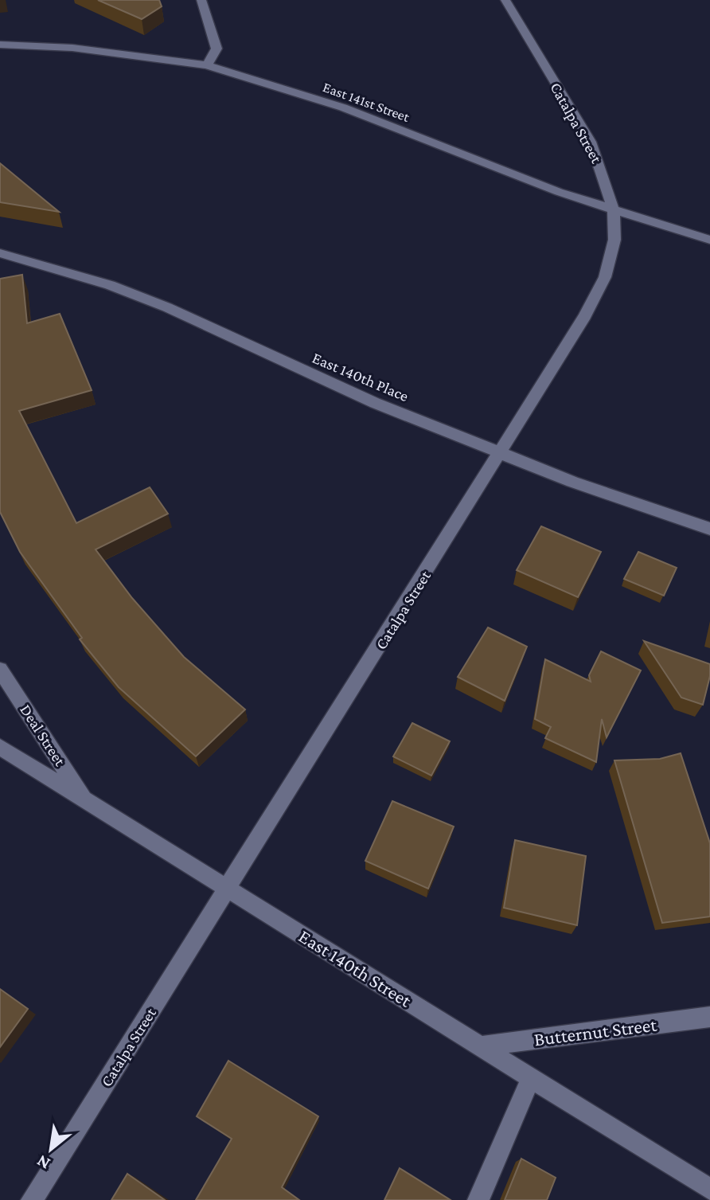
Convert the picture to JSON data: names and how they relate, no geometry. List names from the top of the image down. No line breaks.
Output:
{"streets":{"street":["East 141st Street","Catalpa Street","East 140th Place","Deal Street","East 140th Street","Butternut Street"]},"crossings":[["East 141st Street","Catalpa Street"],["Catalpa Street","East 140th Place"],["Catalpa Street","East 140th Street"],["Deal Street","East 140th Street"],["East 140th Street","Butternut Street"]],"north":"bottom left"}
